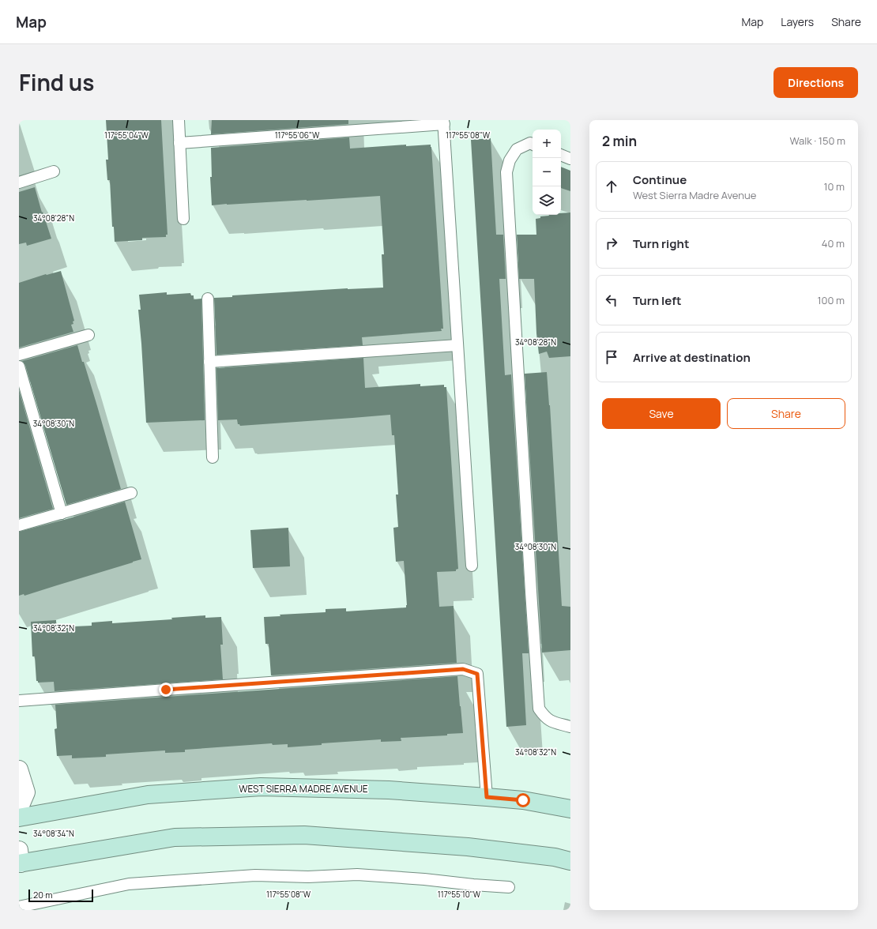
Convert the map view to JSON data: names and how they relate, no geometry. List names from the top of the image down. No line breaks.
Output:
{"streets":{"street":["WEST SIERRA MADRE AVENUE"]},"scale_bar":"20 m","page":{"header":"Map","nav":["Map","Layers","Share"],"title":"Find us","buttons":["Directions",["Save","Share"]],"heading":["2 min","Walk · 150 m"],"map_buttons":["+","−"],"list":[["Continue","West Sierra Madre Avenue","10 m"],["Turn right","40 m"],["Turn left","100 m"],"Arrive at destination"],"scale":"20 m"},"coordinates":["117°55'04\"W","117°55'06\"W","117°55'08\"W","34°08'28\"N","34°08'30\"N","34°08'32\"N","34°08'34\"N","117°55'10\"W"]}
